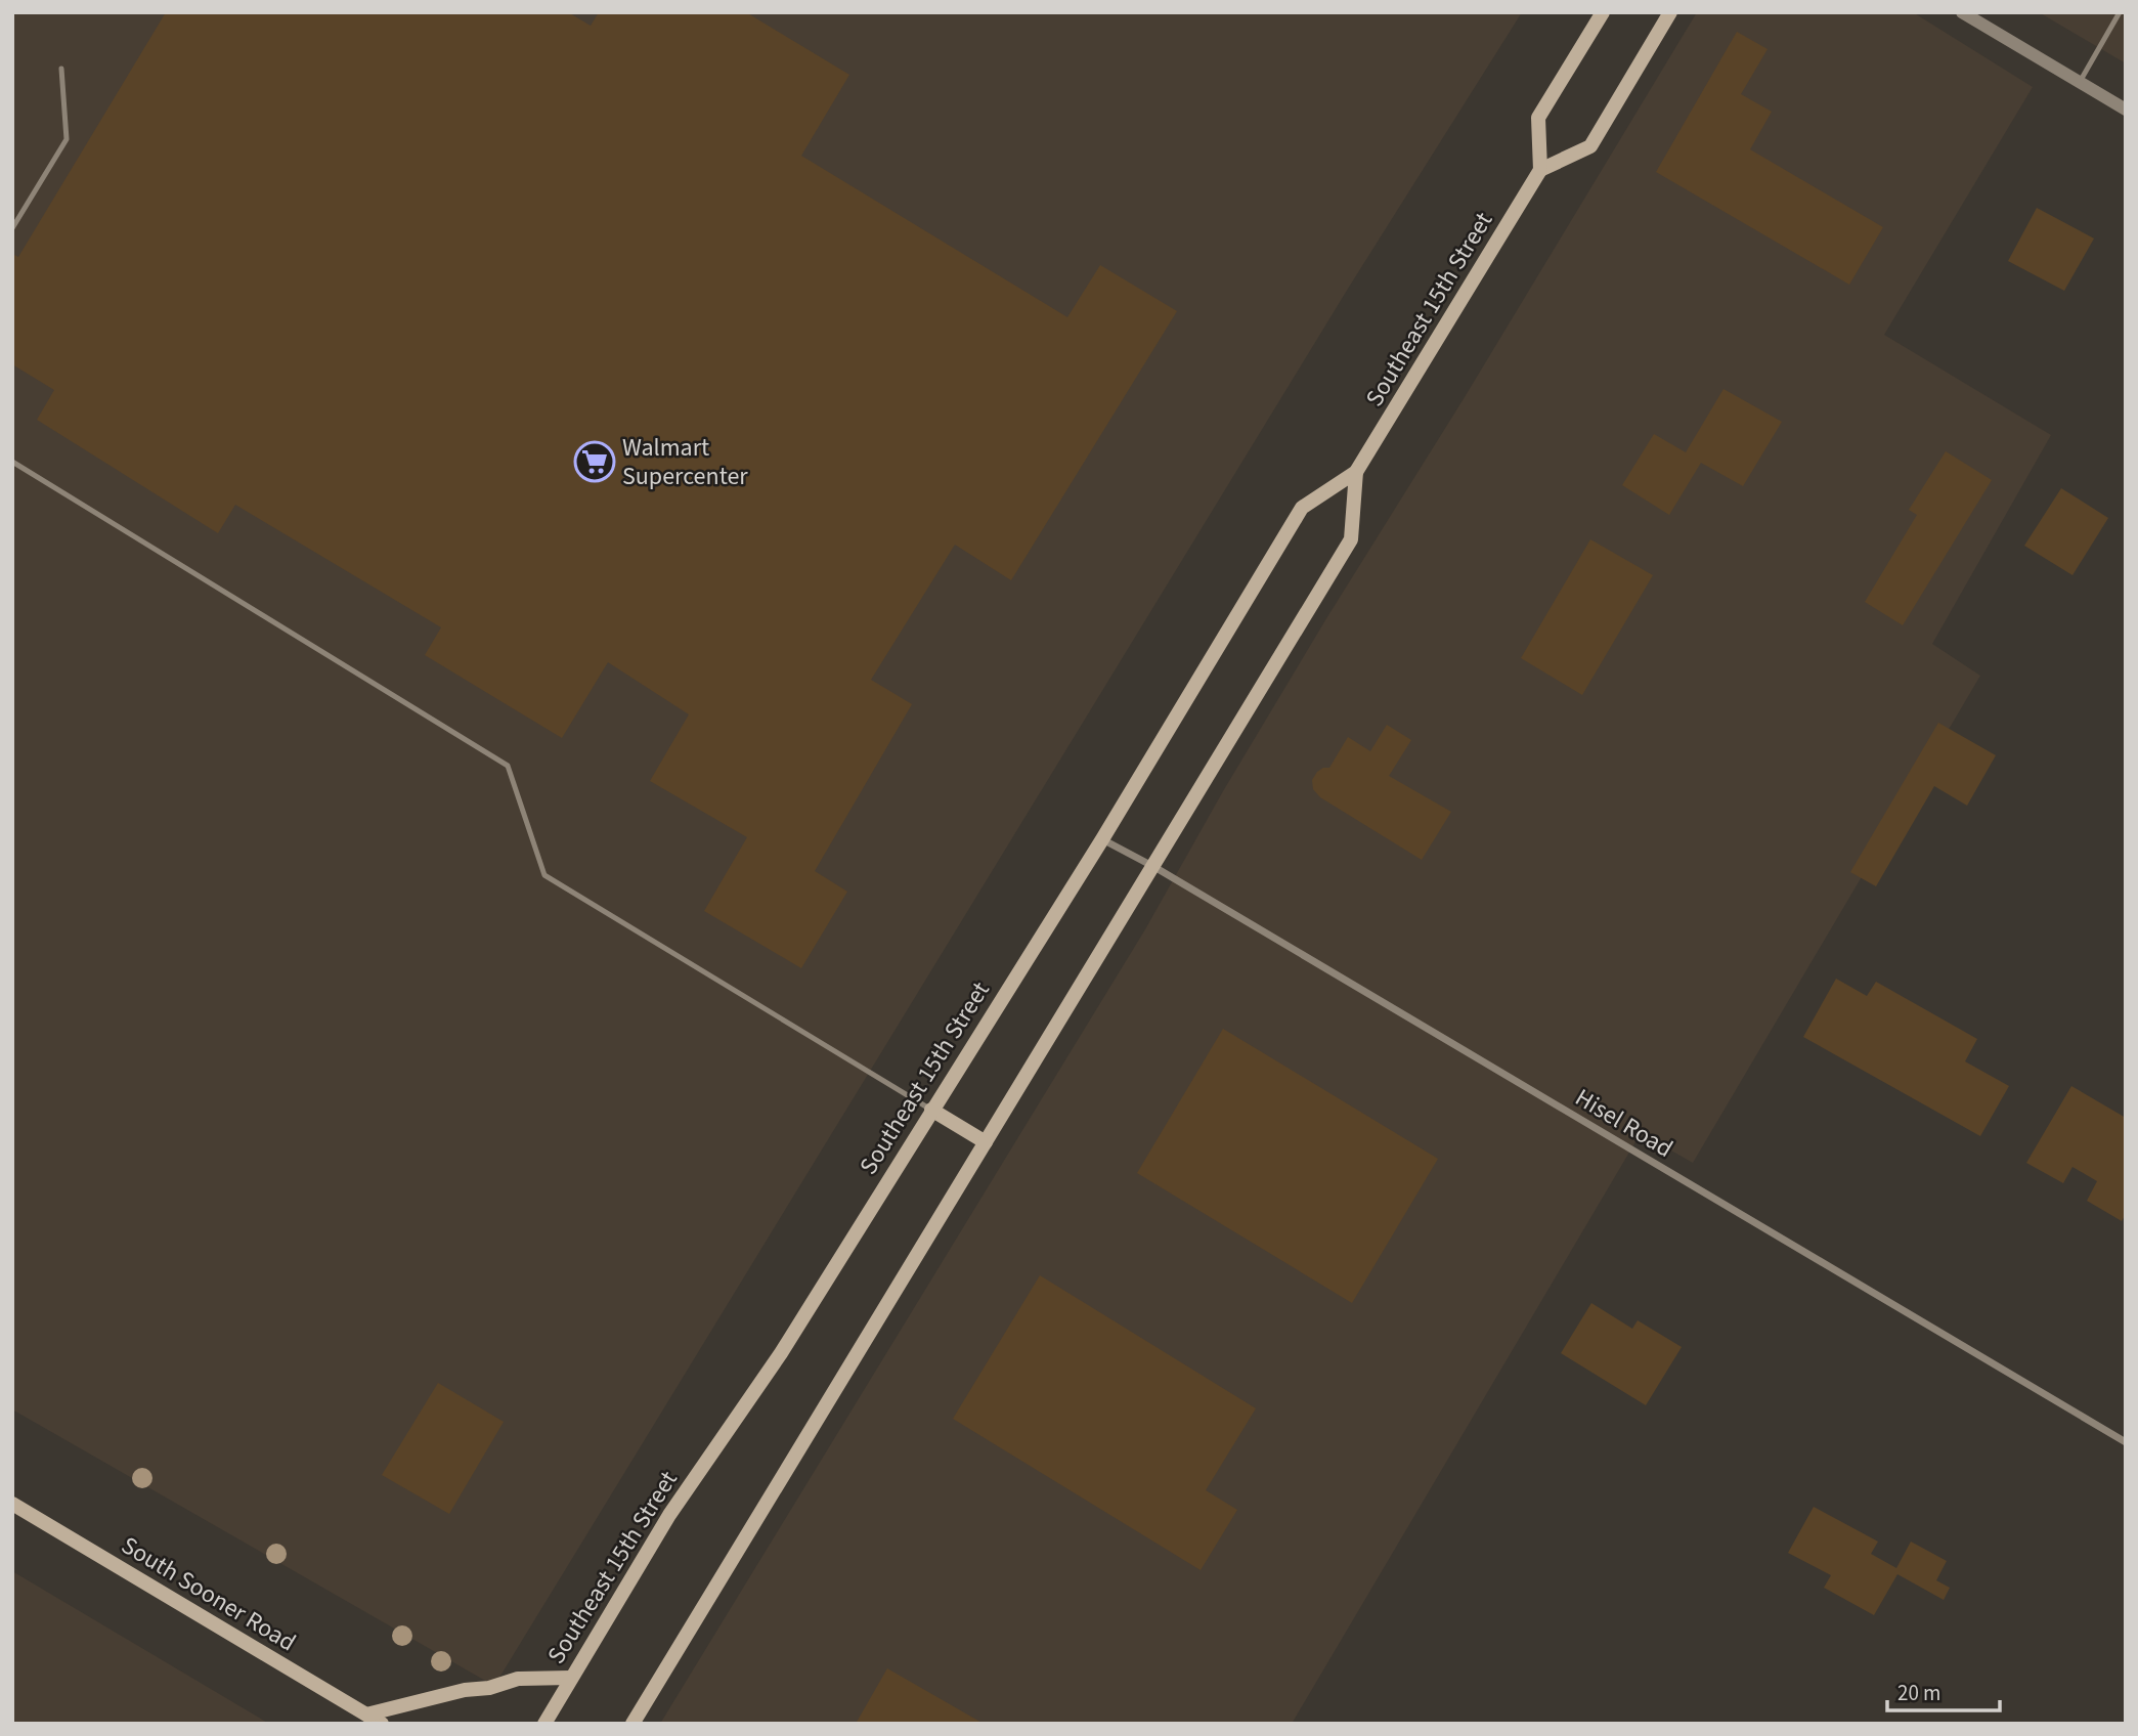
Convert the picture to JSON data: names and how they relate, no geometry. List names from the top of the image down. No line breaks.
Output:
{"streets":{"main road":["Southeast 15th Street","South Sooner Road"],"street":["Hisel Road"]},"crossings":[["Southeast 15th Street","Hisel Road"]],"places":{"supermarket":["Walmart Supercenter"]},"scale_bar":"20 m"}
